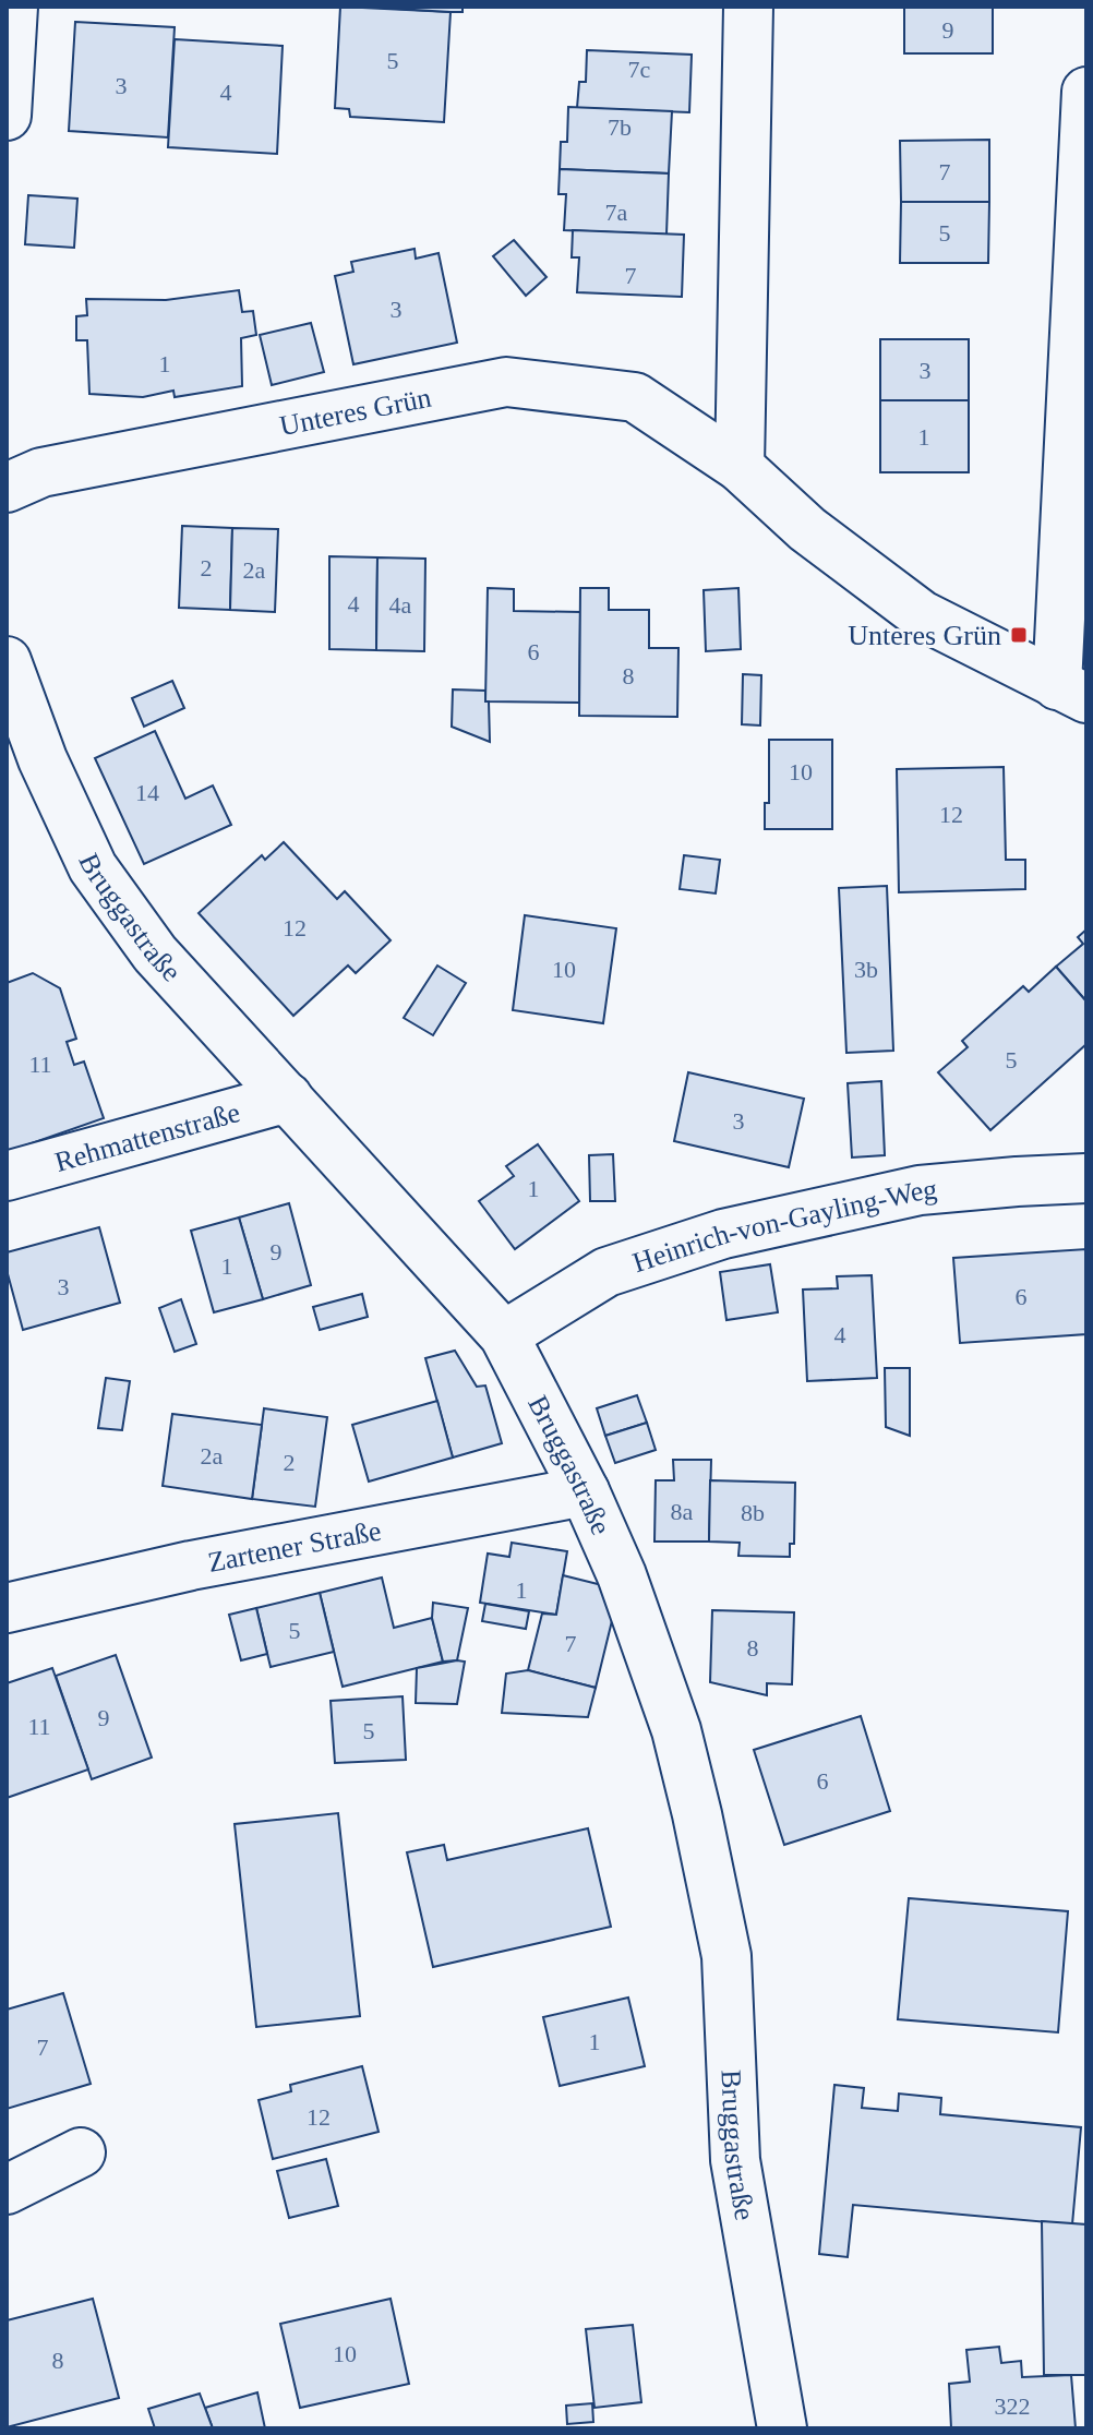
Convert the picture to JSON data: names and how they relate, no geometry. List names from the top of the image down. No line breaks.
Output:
{"streets":{"street":["Unteres Grün","Bruggastraße","Rehmattenstraße","Heinrich-von-Gayling-Weg","Zartener Straße"]},"crossings":[["Bruggastraße","Rehmattenstraße"],["Bruggastraße","Heinrich-von-Gayling-Weg"],["Bruggastraße","Zartener Straße"]],"places":{"transit":["Unteres Grün"]},"house_numbers":["9","5","7c","3","4","7b","7","7a","5","7","3","1","3","1","2","2a","4","4a","6","8","10","14","12","12","10","3b","5","11","3","1","9","1","3","6","4","2a","2","8a","8b","1","5","7","8","9","11","5","6","1","7","12","10","8","322"]}
